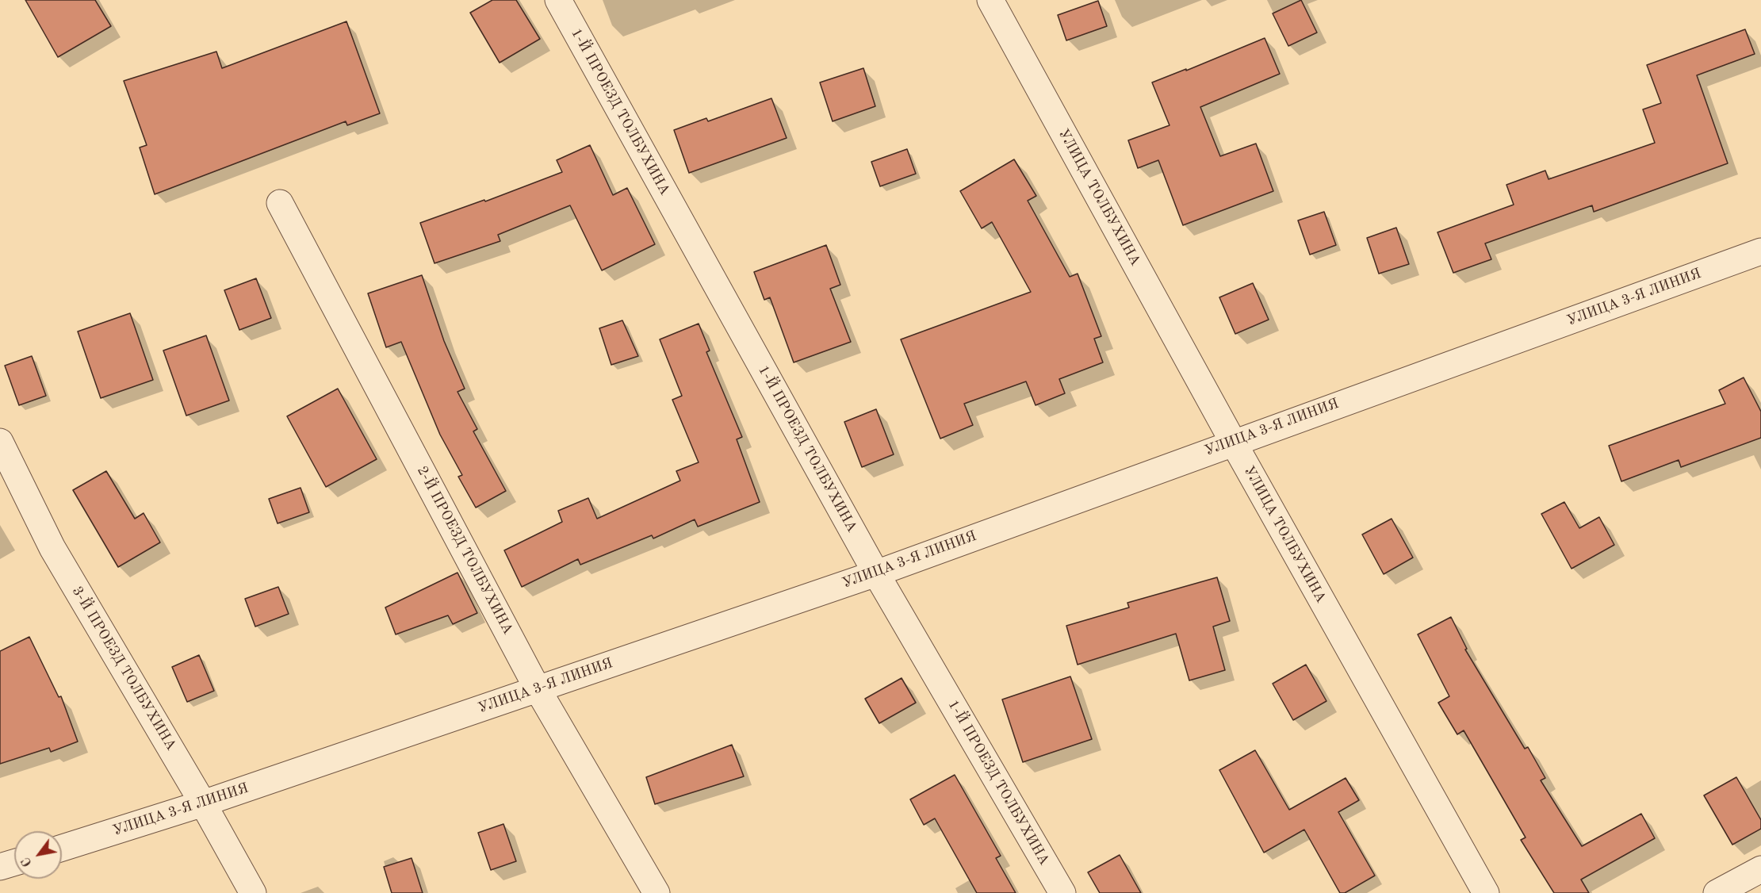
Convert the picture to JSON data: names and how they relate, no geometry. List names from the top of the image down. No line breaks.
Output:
{"streets":{"street":["1-Й ПРОЕЗД ТОЛБУХИНА","УЛИЦА ТОЛБУХИНА","УЛИЦА 3-Я ЛИНИЯ","2-Й ПРОЕЗД ТОЛБУХИНА","3-Й ПРОЕЗД ТОЛБУХИНА"]},"crossings":[["1-Й ПРОЕЗД ТОЛБУХИНА","УЛИЦА 3-Я ЛИНИЯ"],["УЛИЦА ТОЛБУХИНА","УЛИЦА 3-Я ЛИНИЯ"],["УЛИЦА 3-Я ЛИНИЯ","2-Й ПРОЕЗД ТОЛБУХИНА"],["УЛИЦА 3-Я ЛИНИЯ","3-Й ПРОЕЗД ТОЛБУХИНА"]],"north":"bottom left"}
